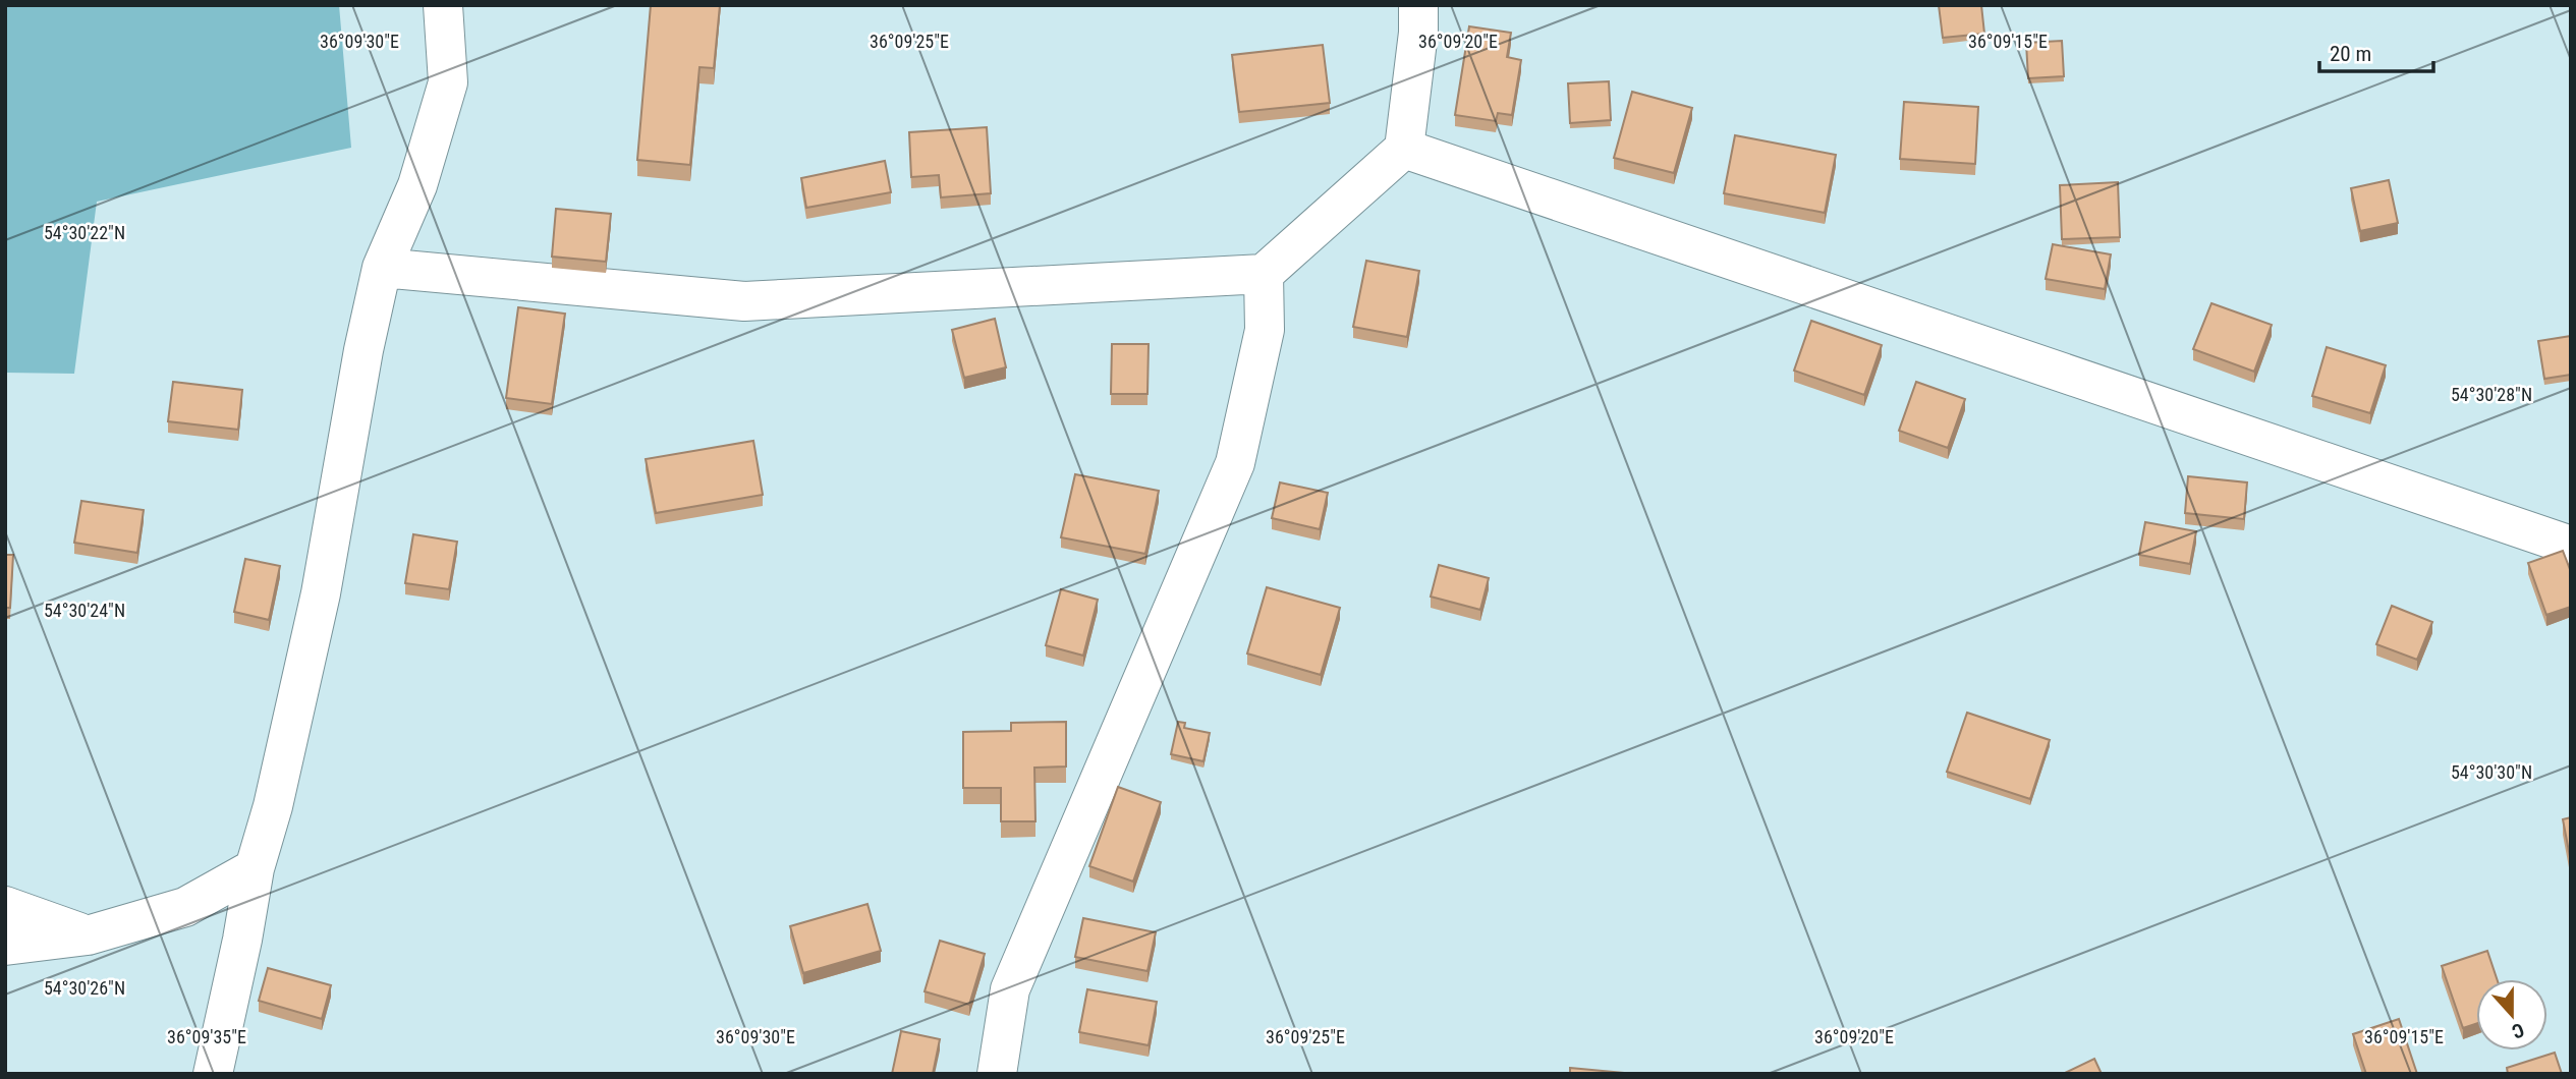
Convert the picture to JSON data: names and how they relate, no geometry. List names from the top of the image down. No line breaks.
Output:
{"scale_bar":"20 m","north":"bottom","coordinates":["36°09'30\"E","36°09'25\"E","36°09'20\"E","36°09'15\"E","54°30'22\"N","54°30'28\"N","54°30'24\"N","54°30'30\"N","54°30'26\"N","36°09'35\"E"]}
